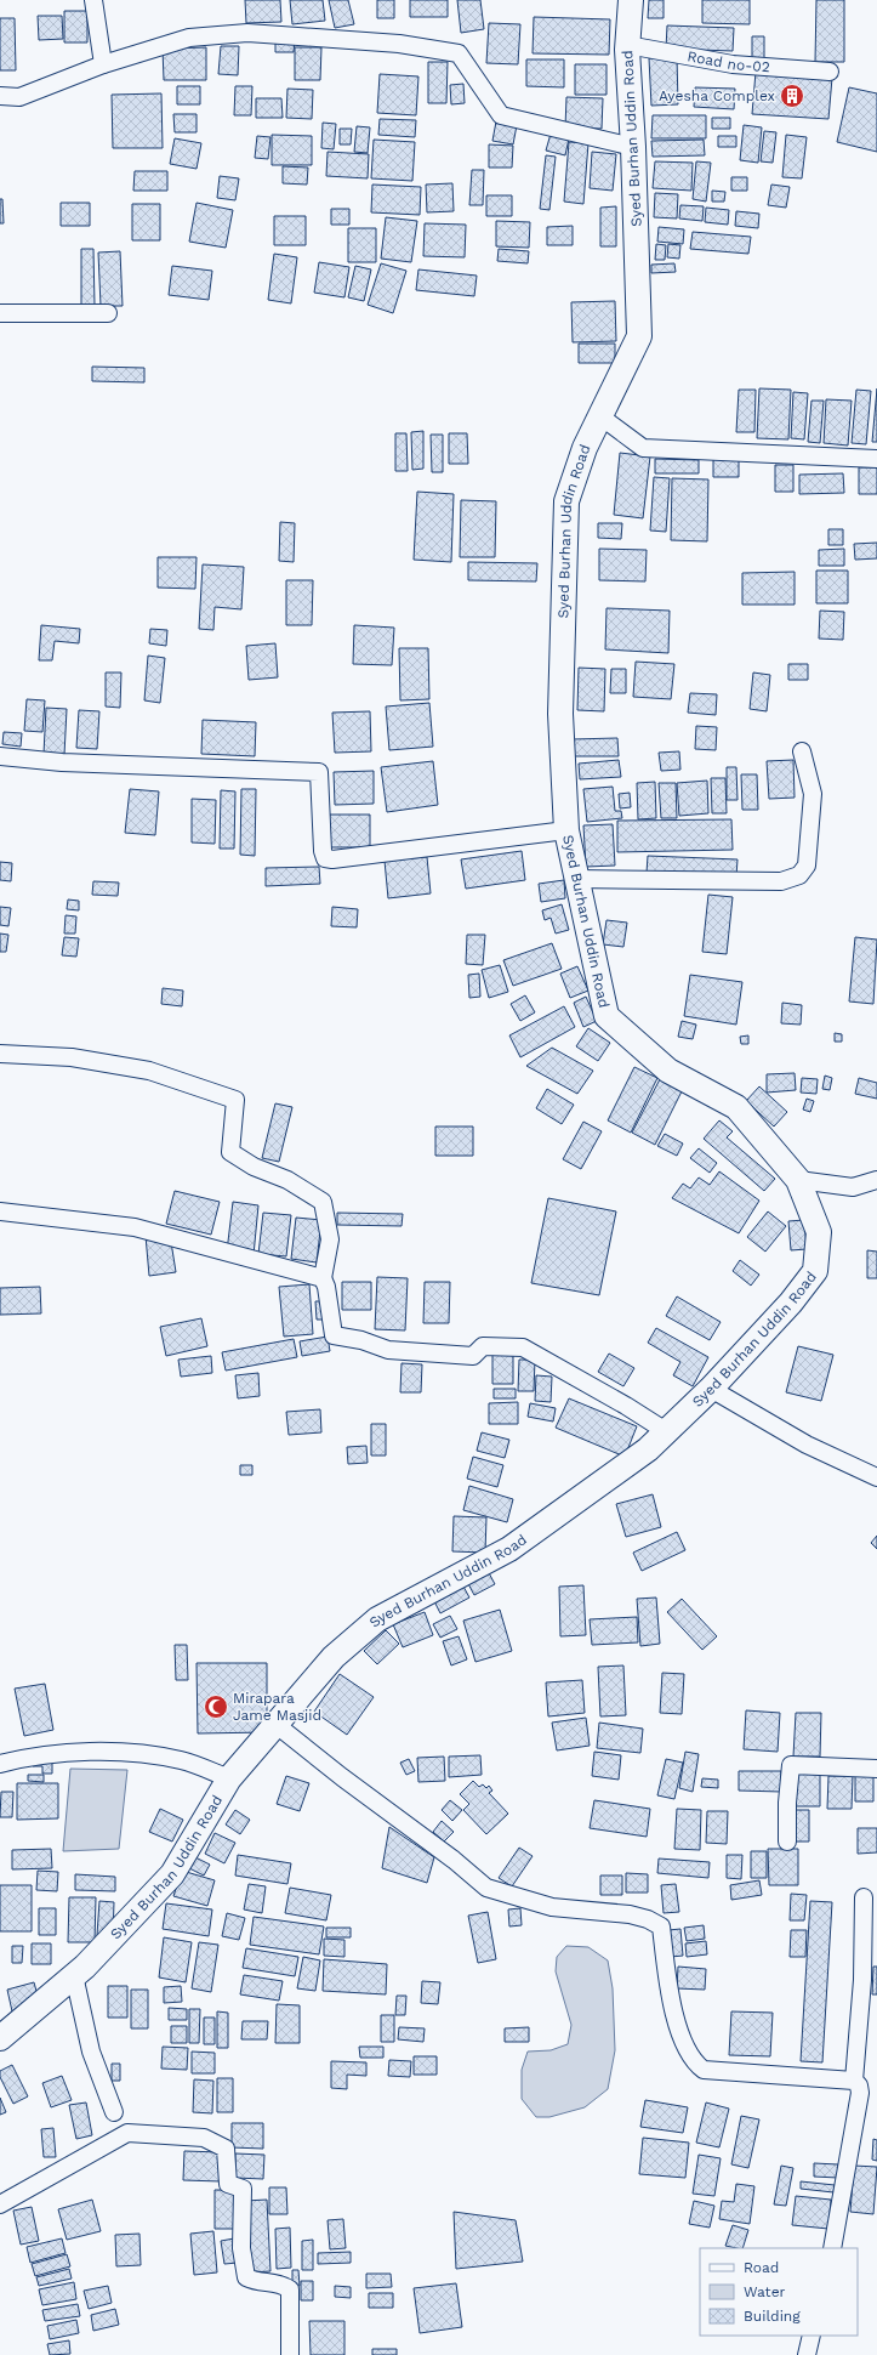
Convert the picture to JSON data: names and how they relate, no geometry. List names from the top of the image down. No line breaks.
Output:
{"streets":{"street":["Road no-02","Syed Burhan Uddin Road"]},"crossings":[["Road no-02","Syed Burhan Uddin Road"]],"places":{"building":["Ayesha Complex"],"mosque":["Mirapara Jame Masjid"]},"legend":["Road","Water","Building"]}
